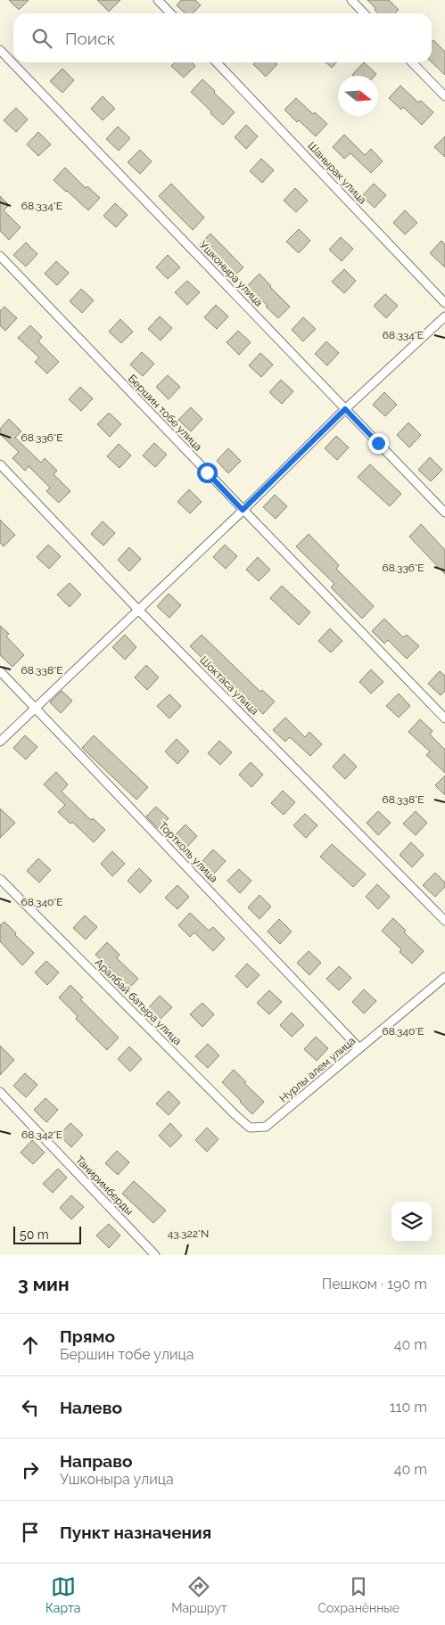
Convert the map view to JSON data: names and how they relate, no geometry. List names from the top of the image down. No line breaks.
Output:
{"streets":{"street":["Шанырак улица","Ушконыра улица","Бершин тобе улица","Шоктаса улица","Тортколь улица","Аралбай батыра улица","Нурлы алем улица","Таниримберды"]},"crossings":[["Тортколь улица","Нурлы алем улица"],["Аралбай батыра улица","Нурлы алем улица"]],"scale_bar":"50 m","north":"right","page":{"search":"Поиск","scale":"50 m","heading":["3 мин","Пешком · 190 m"],"list":[["Прямо","Бершин тобе улица","40 m"],["Налево","110 m"],["Направо","Ушконыра улица","40 m"],"Пункт назначения"],"nav":["Карта","Маршрут","Сохранённые"]},"coordinates":["68.334°E","68.336°E","68.338°E","68.340°E","68.342°E","43.322°N"]}
